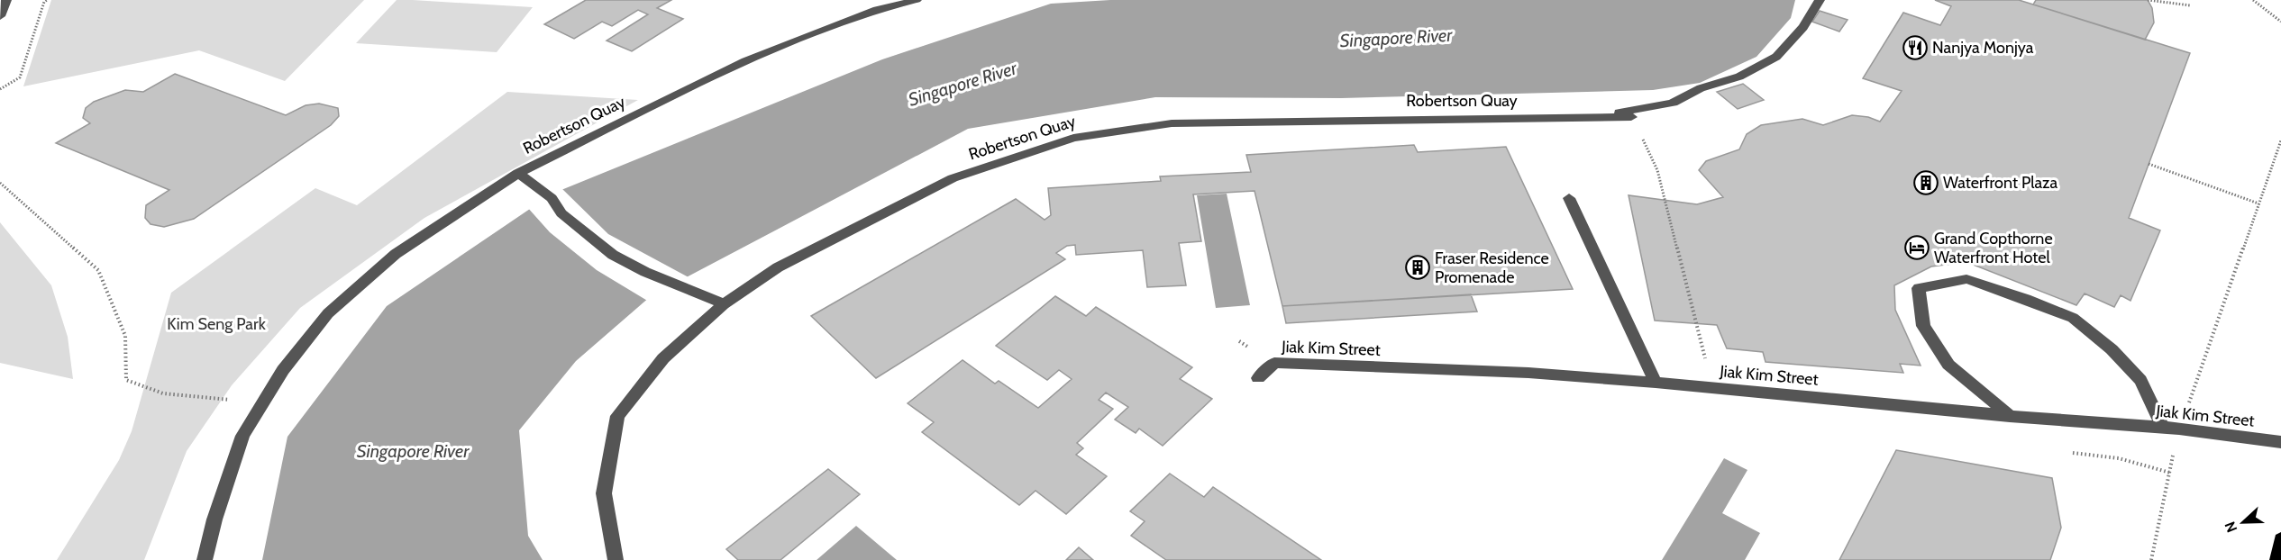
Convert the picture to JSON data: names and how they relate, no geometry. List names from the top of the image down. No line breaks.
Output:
{"streets":{"street":["Robertson Quay","Jiak Kim Street"]},"water":["Singapore River"],"parks":["Kim Seng Park"],"places":{"restaurant":["Nanjya Monjya"],"building":["Waterfront Plaza","Fraser Residence Promenade"],"hotel":["Grand Copthorne Waterfront Hotel"]},"north":"left"}
